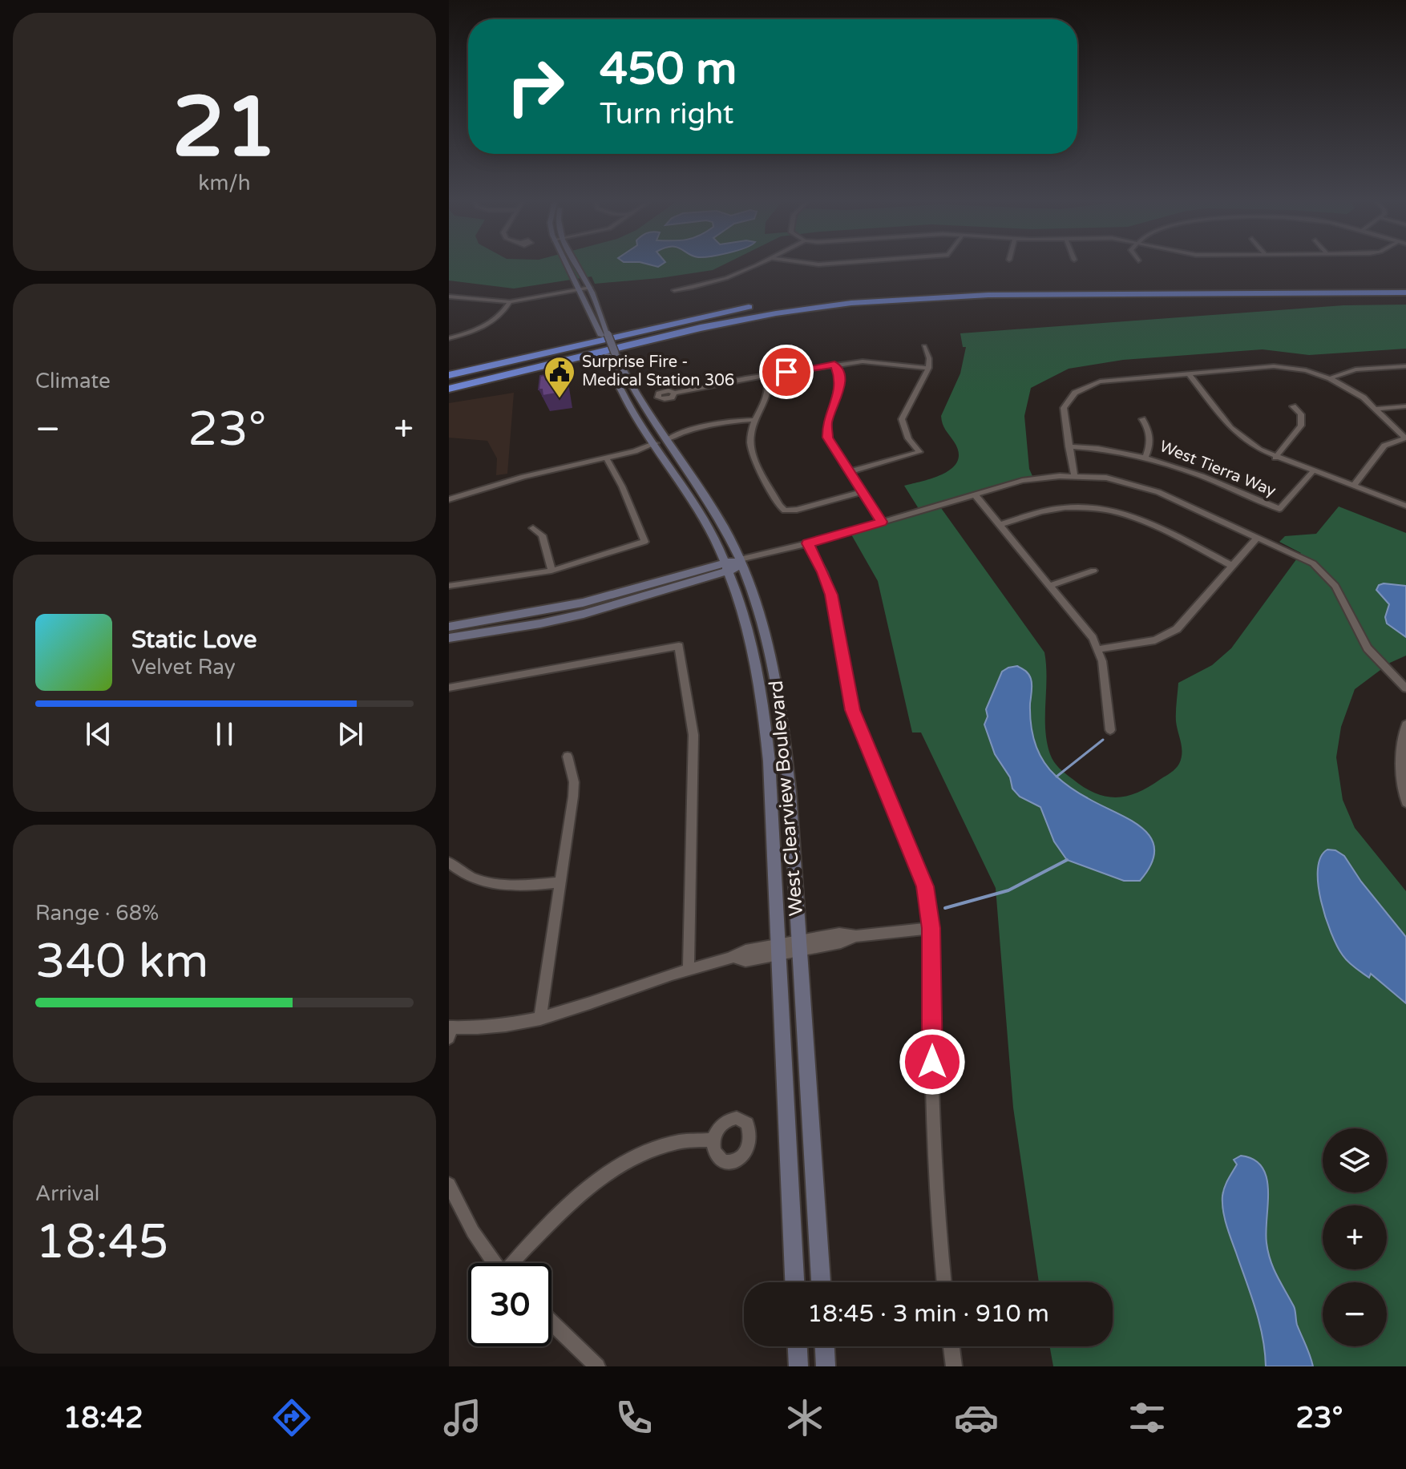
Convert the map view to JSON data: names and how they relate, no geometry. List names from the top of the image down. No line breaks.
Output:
{"streets":{"street":["West Tierra Way","West Clearview Boulevard"]},"places":{"public building":["Surprise Fire - Medical Station 306"]},"page":{"tile":[["21","km/h"],"Climate",["Range · 68%","340 km"],["Arrival","18:45"]],"turn":["450 m","Turn right"],"heat":["−","23°","+"],"song":["Static Love","Velvet Ray"],"map_buttons":["+","−"],"limit":"30","trip":"18:45 · 3 min · 910 m","tabs":["18:42","23°"]}}
